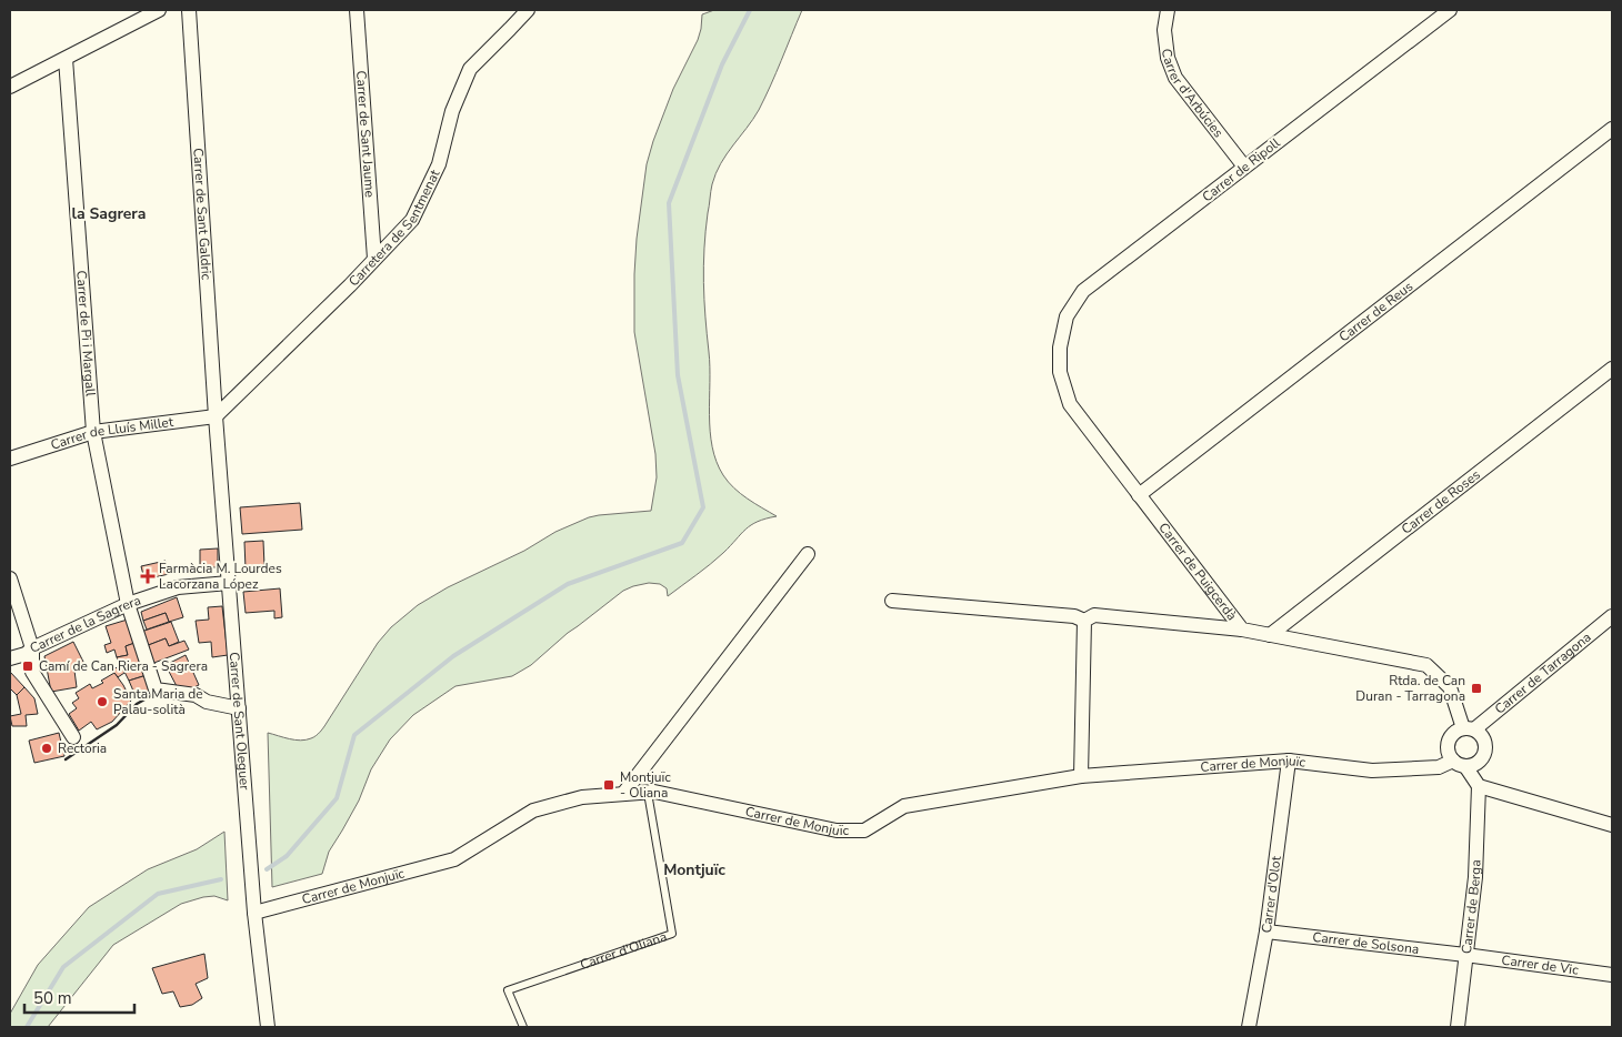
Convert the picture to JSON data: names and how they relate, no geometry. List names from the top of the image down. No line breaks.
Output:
{"streets":{"street":["Carrer d'Arbúcies","Carrer de Sant Jaume","Carrer de Ripoll","Carrer de Sant Galdric","Carretera de Sentmenat","Carrer de Reus","Carrer de Pi i Margall","Carrer de Lluís Millet","Carrer de Roses","Carrer de Puigcerdà","Carrer de la Sagrera","Carrer de Tarragona","Carrer de Sant Oleguer","Carrer de Monjuïc","Carrer d'Olot","Carrer de Berga","Carrer de Solsona","Carrer de Vic"],"lane":["Carrer d'Oliana"]},"crossings":[["Carrer d'Arbúcies","Carrer de Ripoll"],["Carrer de Sant Jaume","Carretera de Sentmenat"],["Carrer de Ripoll","Carrer de Puigcerdà"],["Carrer de Sant Galdric","Carretera de Sentmenat"],["Carrer de Sant Galdric","Carrer de Lluís Millet"],["Carrer de Sant Galdric","Carrer de Sant Oleguer"],["Carretera de Sentmenat","Carrer de Lluís Millet"],["Carretera de Sentmenat","Carrer de Sant Oleguer"],["Carrer de Reus","Carrer de Puigcerdà"],["Carrer de Pi i Margall","Carrer de Lluís Millet"],["Carrer de Pi i Margall","Carrer de la Sagrera"],["Carrer de Pi i Margall","Carrer de Sant Oleguer"],["Carrer de Lluís Millet","Carrer de Sant Oleguer"],["Carrer de Roses","Carrer de Puigcerdà"],["Carrer de Puigcerdà","Carrer de Tarragona"],["Carrer de Puigcerdà","Carrer de Monjuïc"],["Carrer de la Sagrera","Carrer de Sant Oleguer"],["Carrer de Tarragona","Carrer de Monjuïc"],["Carrer de Sant Oleguer","Carrer de Monjuïc"],["Carrer de Monjuïc","Carrer d'Olot"],["Carrer de Monjuïc","Carrer d'Oliana"],["Carrer d'Olot","Carrer de Solsona"],["Carrer de Berga","Carrer de Solsona"],["Carrer de Berga","Carrer de Vic"],["Carrer de Solsona","Carrer de Vic"]],"districts":["la Sagrera","Montjuïc"],"places":{"health":["Farmàcia M. Lourdes Lacorzana López"],"transit":["Camí de Can Riera - Sagrera","Rtda. de Can Duran - Tarragona","Montjuïc - Oliana"],"other":["Santa Maria de Palau-solità","Rectoria"]},"scale_bar":"50 m"}
